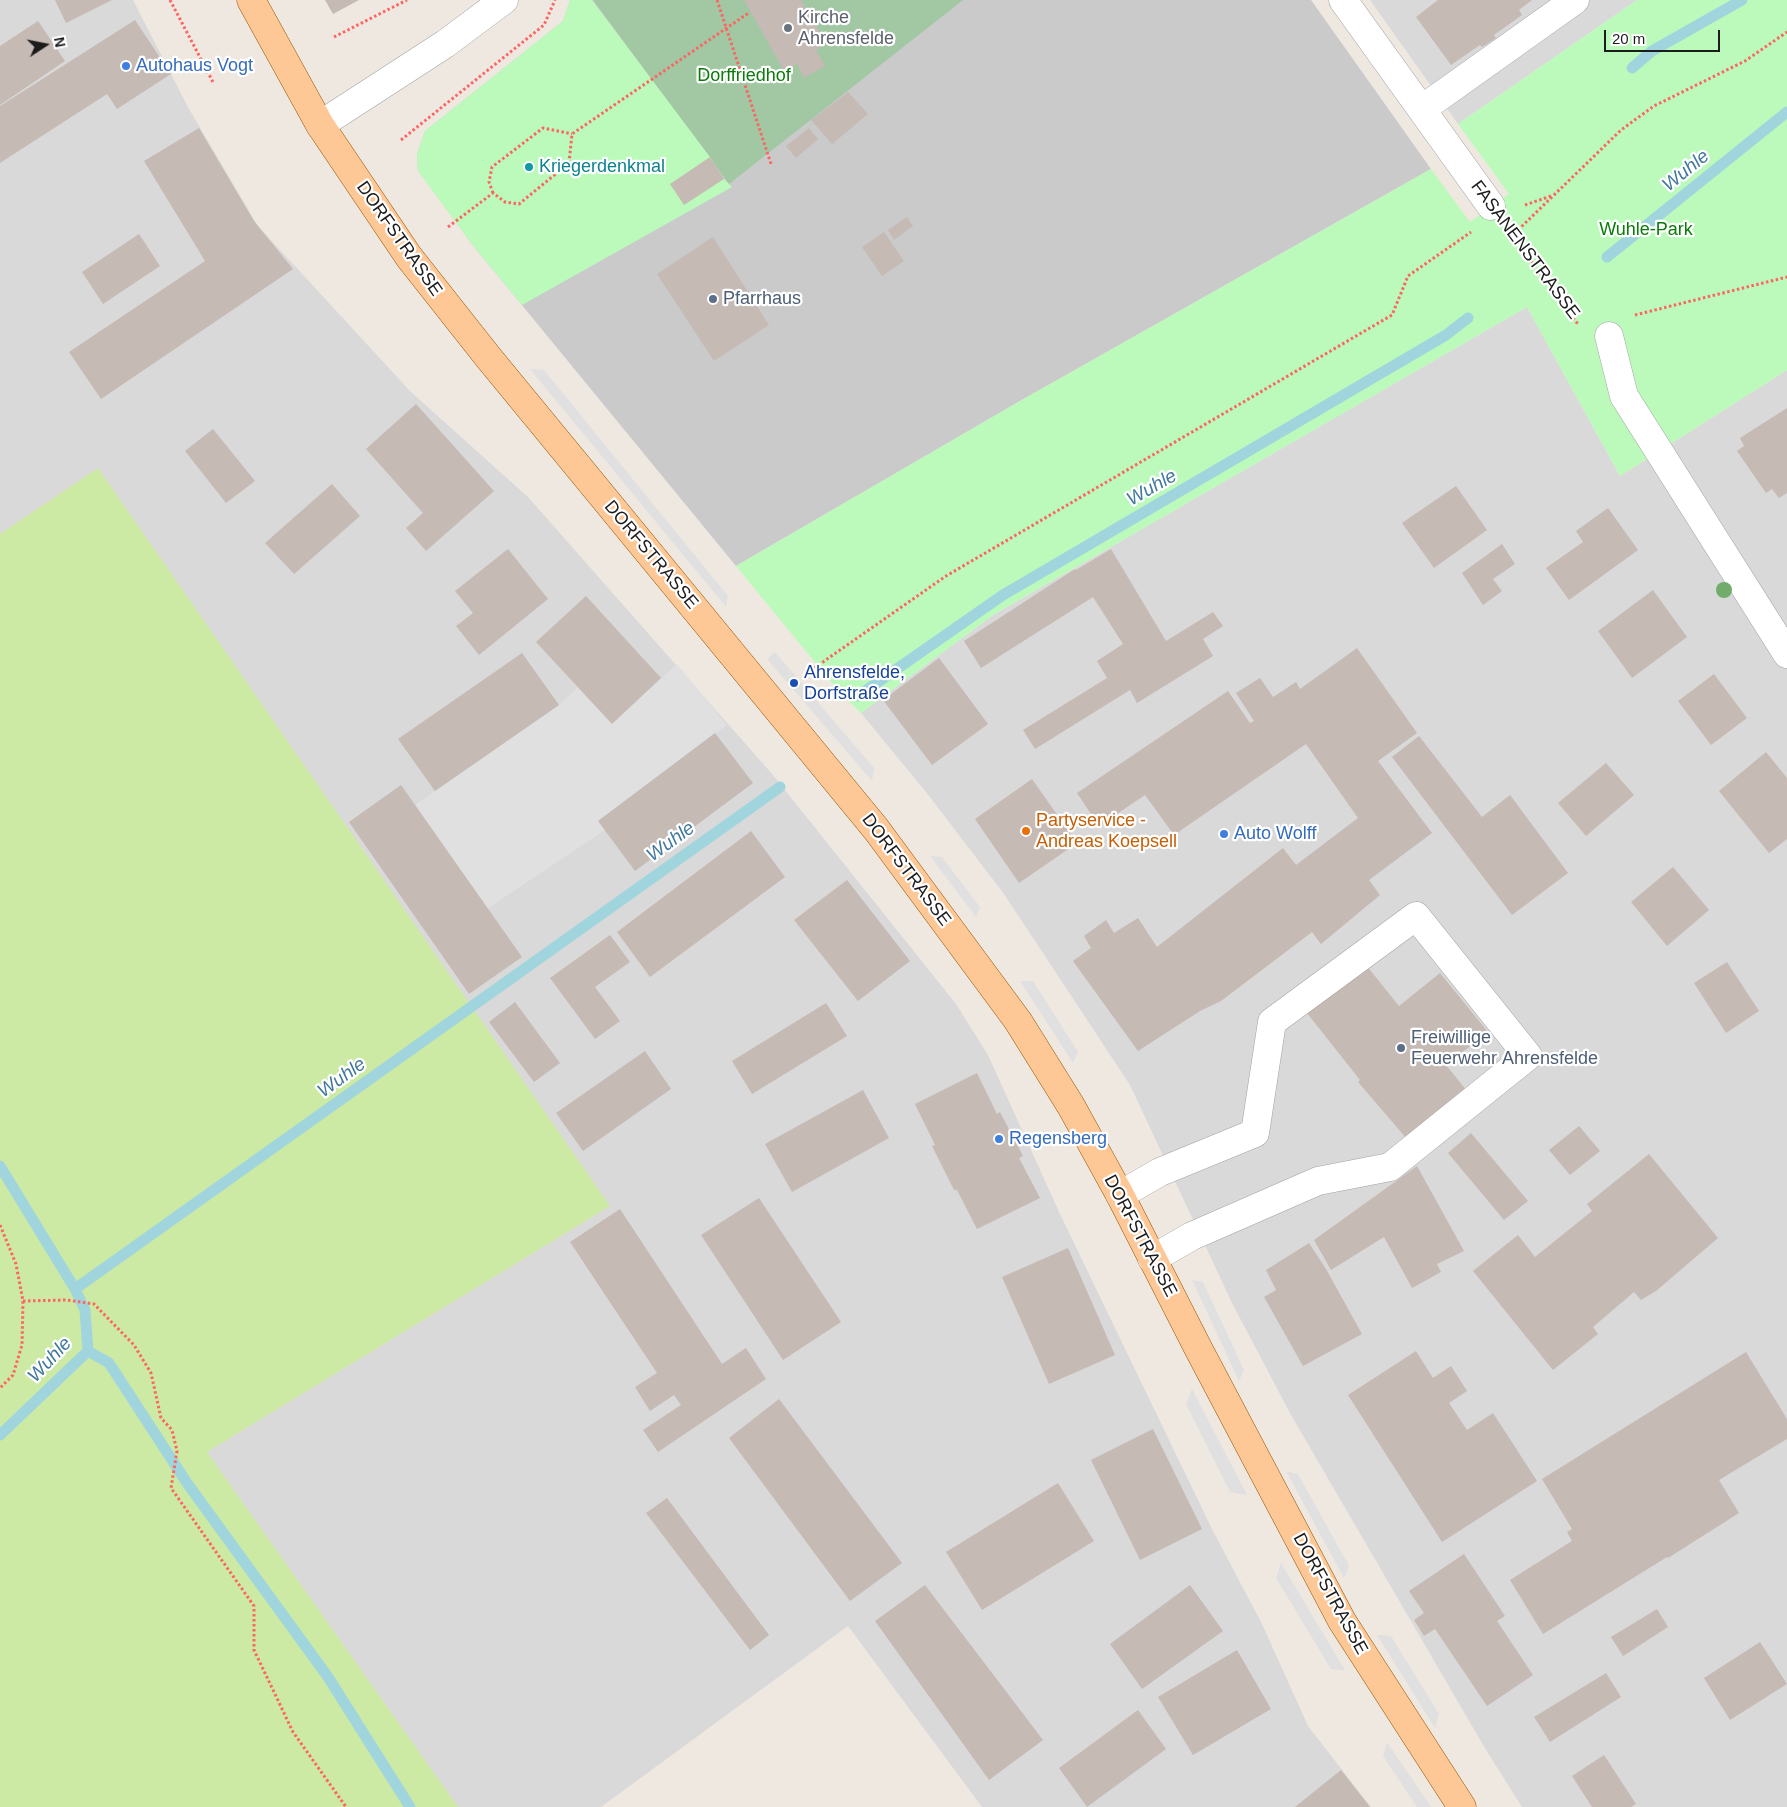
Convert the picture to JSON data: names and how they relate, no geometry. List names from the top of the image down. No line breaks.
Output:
{"streets":{"main road":["DORFSTRASSE"],"street":["FASANENSTRASSE"]},"water":["Wuhle"],"parks":["Dorffriedhof","Wuhle-Park"],"places":["Kirche Ahrensfelde","Autohaus Vogt","Kriegerdenkmal","Pfarrhaus","Ahrensfelde, Dorfstraße","Partyservice - Andreas Koepsell","Auto Wolff","Freiwillige Feuerwehr Ahrensfelde","Regensberg"],"scale_bar":"20 m","north":"right"}
